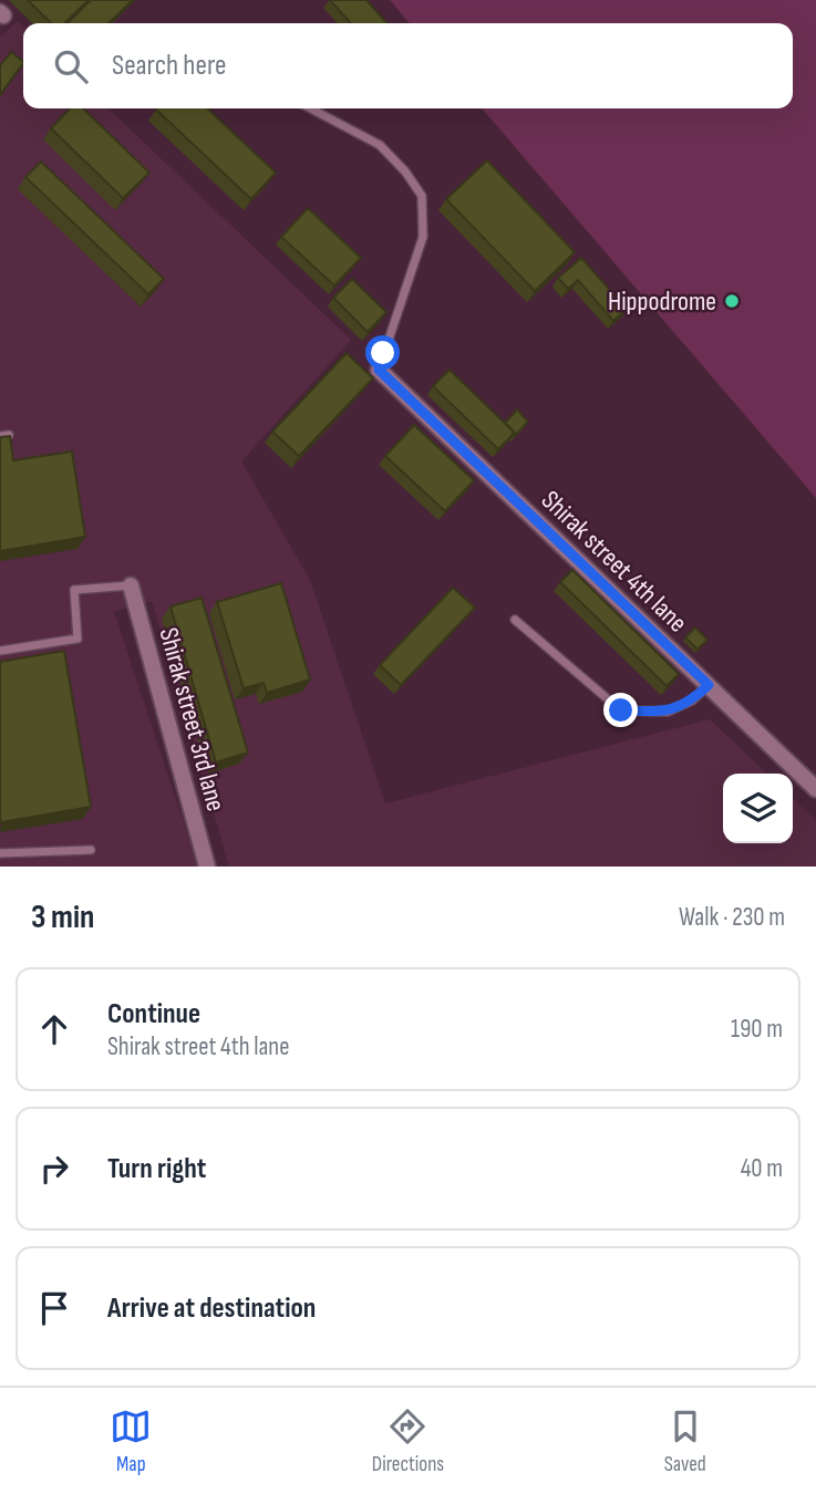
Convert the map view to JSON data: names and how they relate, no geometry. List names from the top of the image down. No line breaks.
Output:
{"streets":{"street":["Shirak street 4th lane","Shirak street 3rd lane"]},"places":["Hippodrome"],"page":{"search":"Search here","heading":["3 min","Walk · 230 m"],"list":[["Continue","Shirak street 4th lane","190 m"],["Turn right","40 m"],"Arrive at destination"],"nav":["Map","Directions","Saved"]}}
